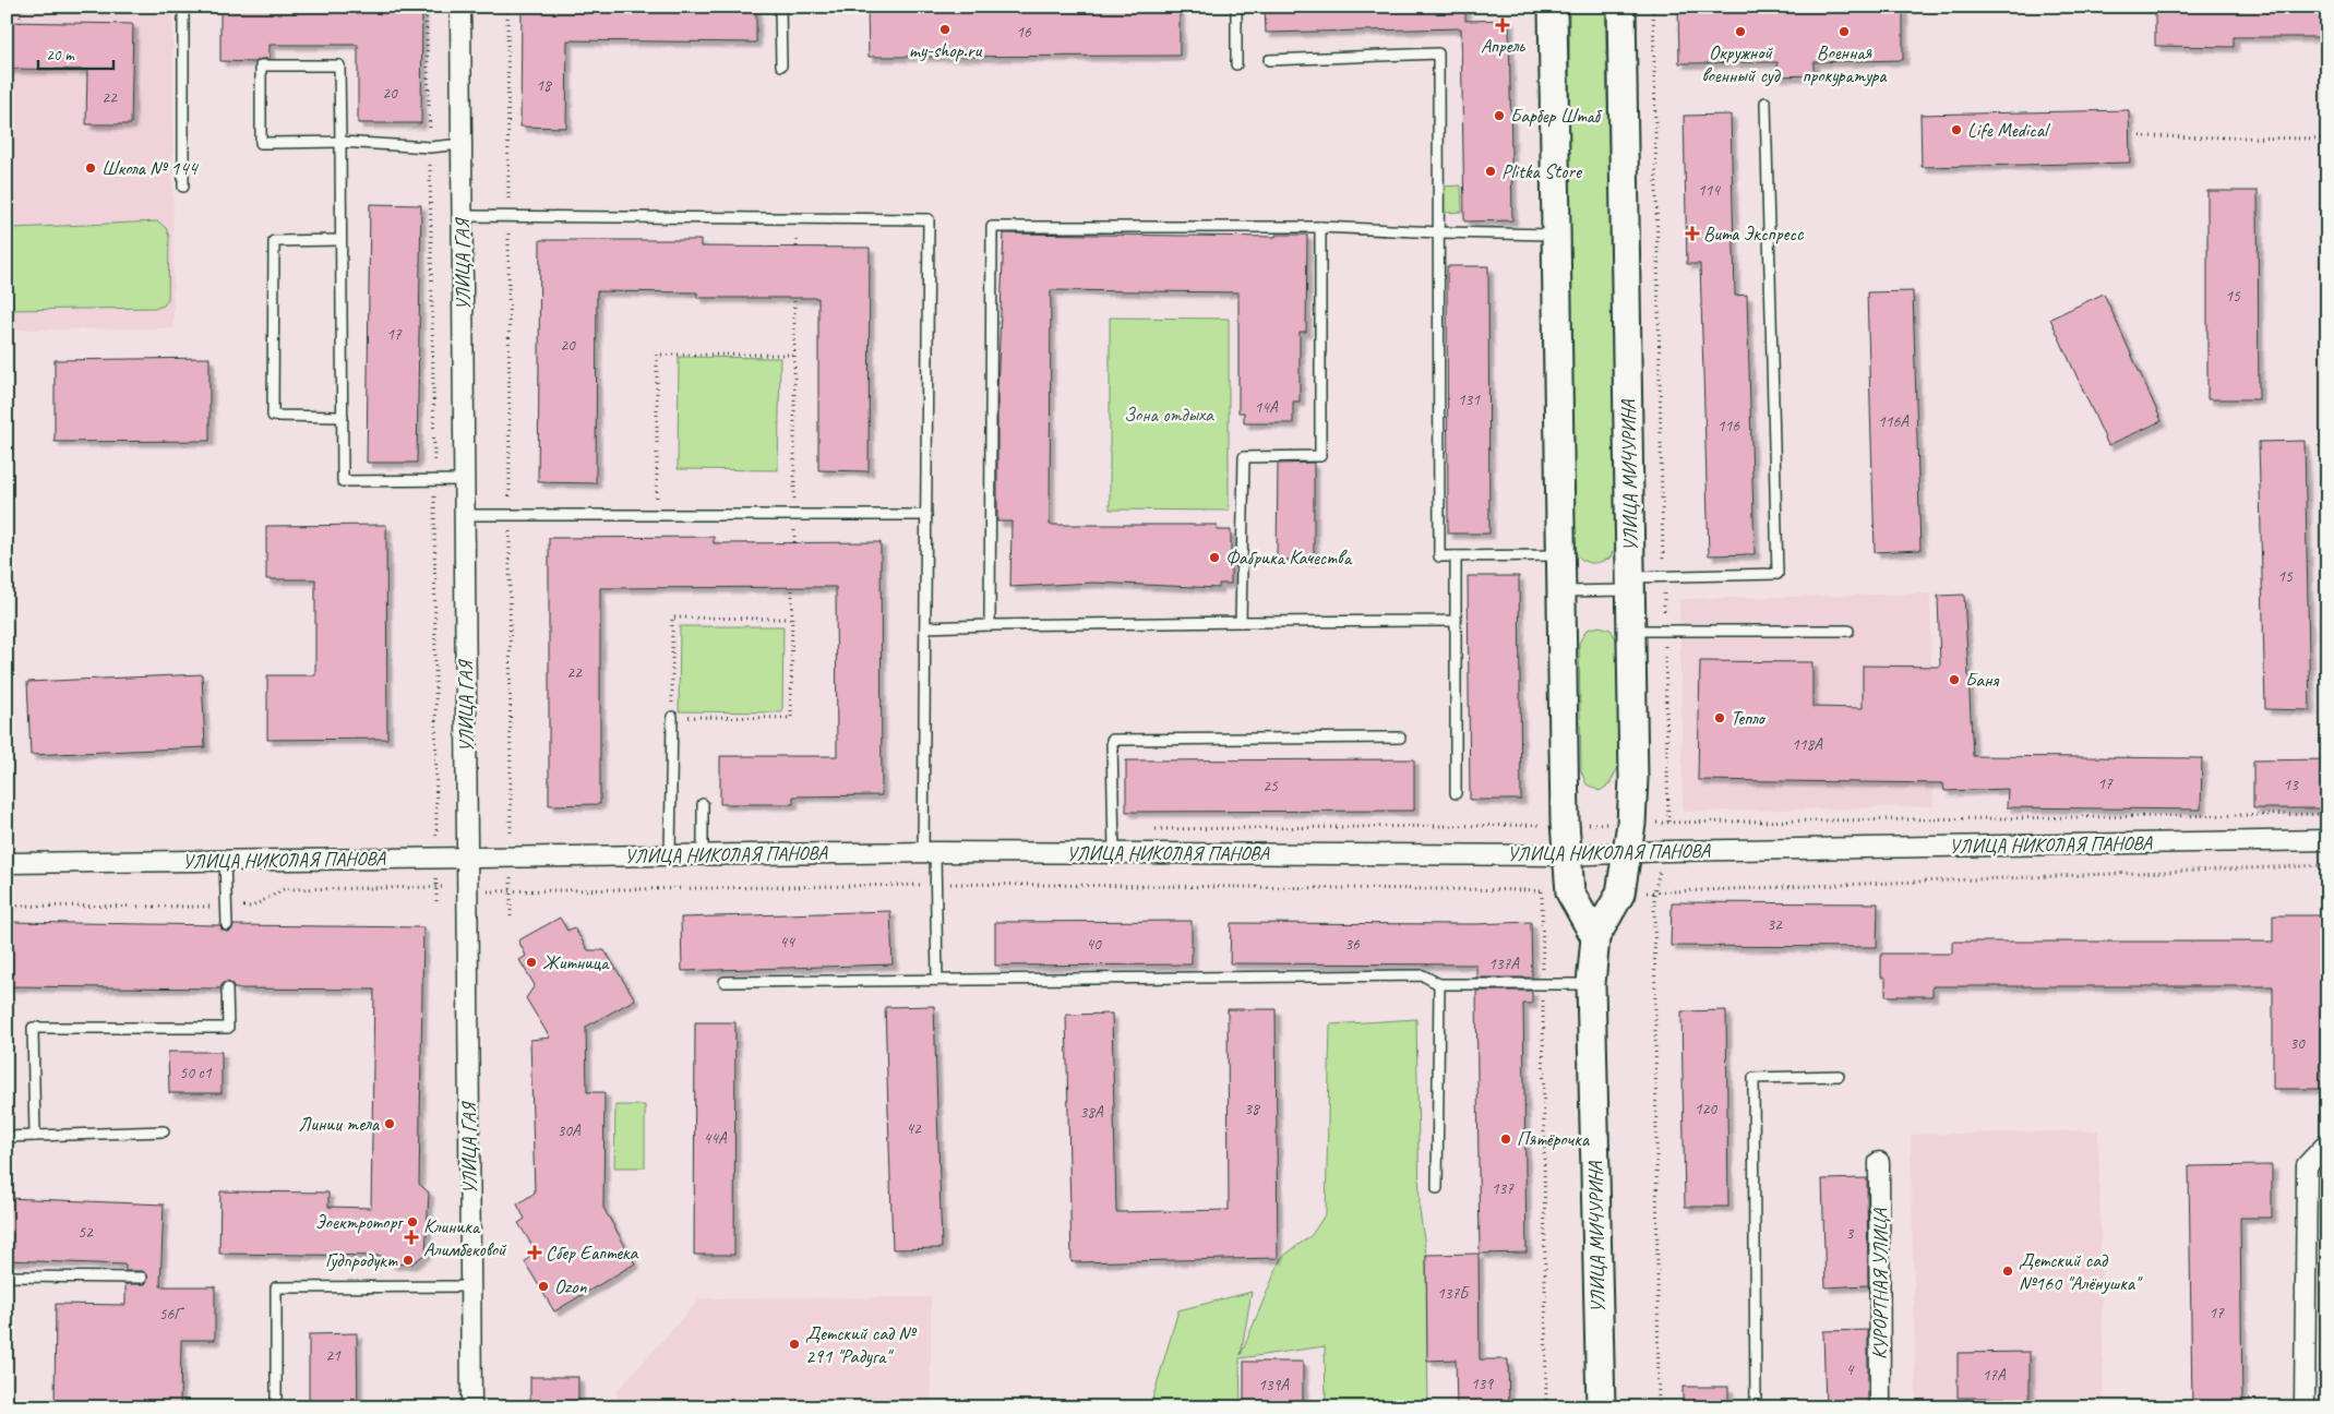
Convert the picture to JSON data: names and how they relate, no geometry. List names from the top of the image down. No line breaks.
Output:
{"streets":{"main road":["УЛИЦА МИЧУРИНА"],"street":["УЛИЦА ГАЯ","УЛИЦА НИКОЛАЯ ПАНОВА","КУРОРТНАЯ УЛИЦА"]},"crossings":[["УЛИЦА ГАЯ","УЛИЦА НИКОЛАЯ ПАНОВА"],["УЛИЦА МИЧУРИНА","УЛИЦА НИКОЛАЯ ПАНОВА"]],"parks":["Зона отдыха"],"places":{"health":["Апрель","Вита Экспресс","Клиника Алимбековой","Сбер Еаптека"],"other":["my-shop.ru","Окружной военный суд","Военная прокуратура","Барбер Штаб","Life Medical","Школа № 144","Plitka Store","Фабрика Качества","Баня","Тепло","Житница","Линии тела","Пятёрочка","Эоектроторг","Гудпродукт","Детский сад №160 \"Алёнушка\"","Ozon","Детский сад № 291 \"Радуга\""]},"house_numbers":["16","18","20","22","114","15","17","20","131","14А","116А","116","15","22","118А","17","13","25","32","44","40","36","137А","30","50 с1","38","120","38А","42","30A","44А","137","52","3","137Б","17","56Г","21","4","17А","139","139А"],"scale_bar":"20 m"}
